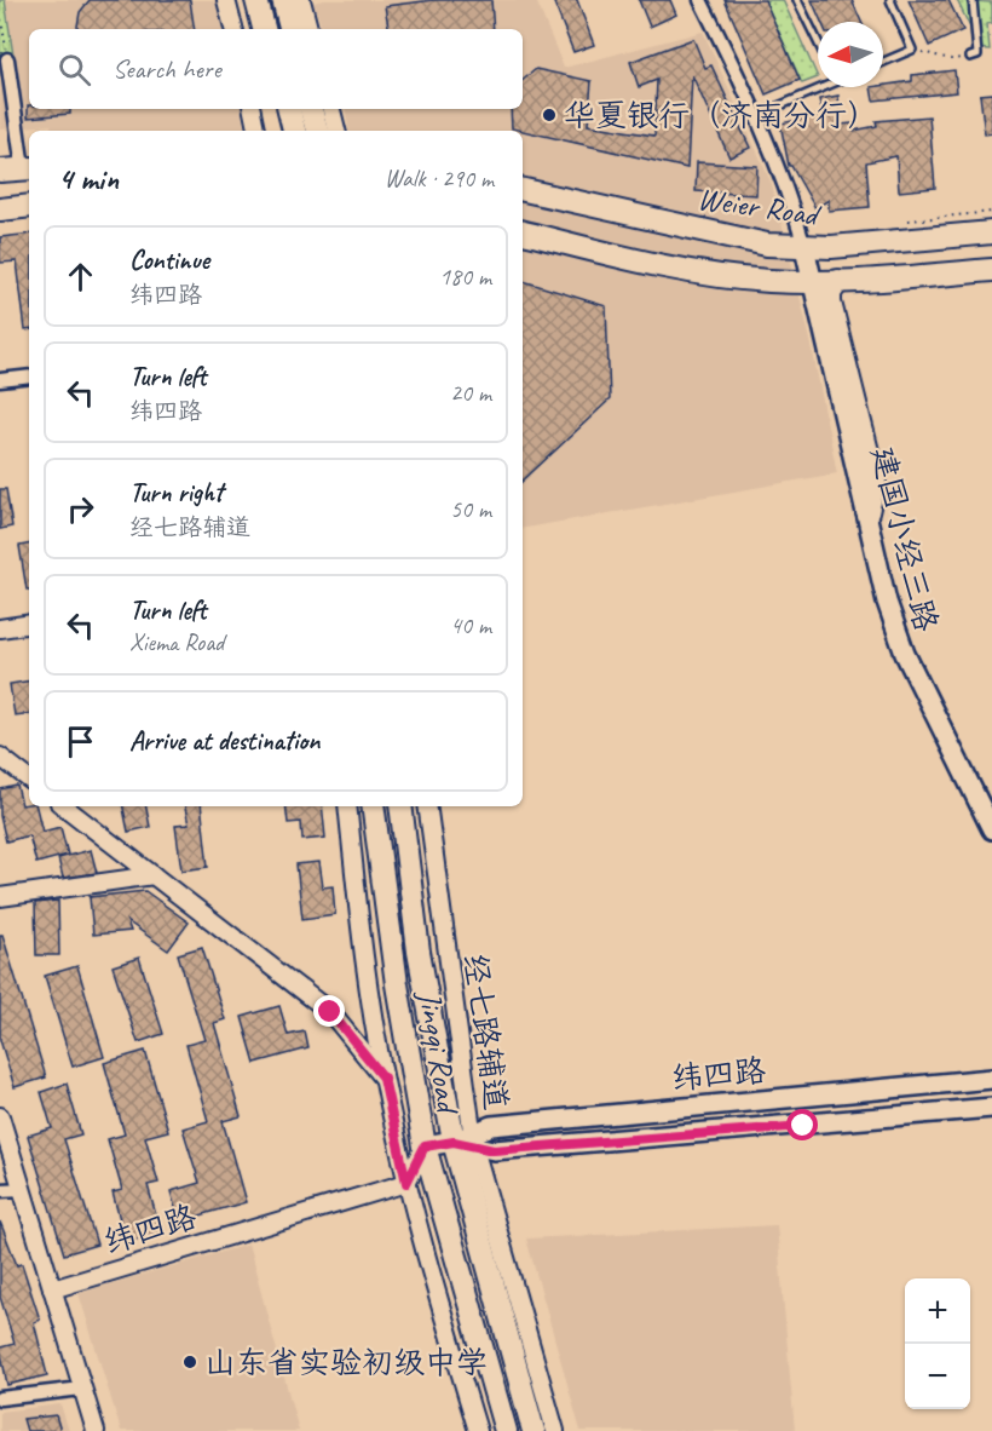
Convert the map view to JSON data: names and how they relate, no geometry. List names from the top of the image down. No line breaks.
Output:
{"streets":{"main road":["Weier Road","建国小经三路","Jingqi Road","纬四路"],"street":["经七路辅道"]},"crossings":[["Weier Road","建国小经三路"],["经七路辅道","Jingqi Road"],["经七路辅道","纬四路"],["Jingqi Road","纬四路"]],"places":["华夏银行（济南分行）","山东省实验初级中学"],"north":"left","page":{"search":"Search here","heading":["4 min","Walk · 290 m"],"list":[["Continue","纬四路","180 m"],["Turn left","纬四路","20 m"],["Turn right","经七路辅道","50 m"],["Turn left","Xiema Road","40 m"],"Arrive at destination"],"map_buttons":["+","−"]}}
